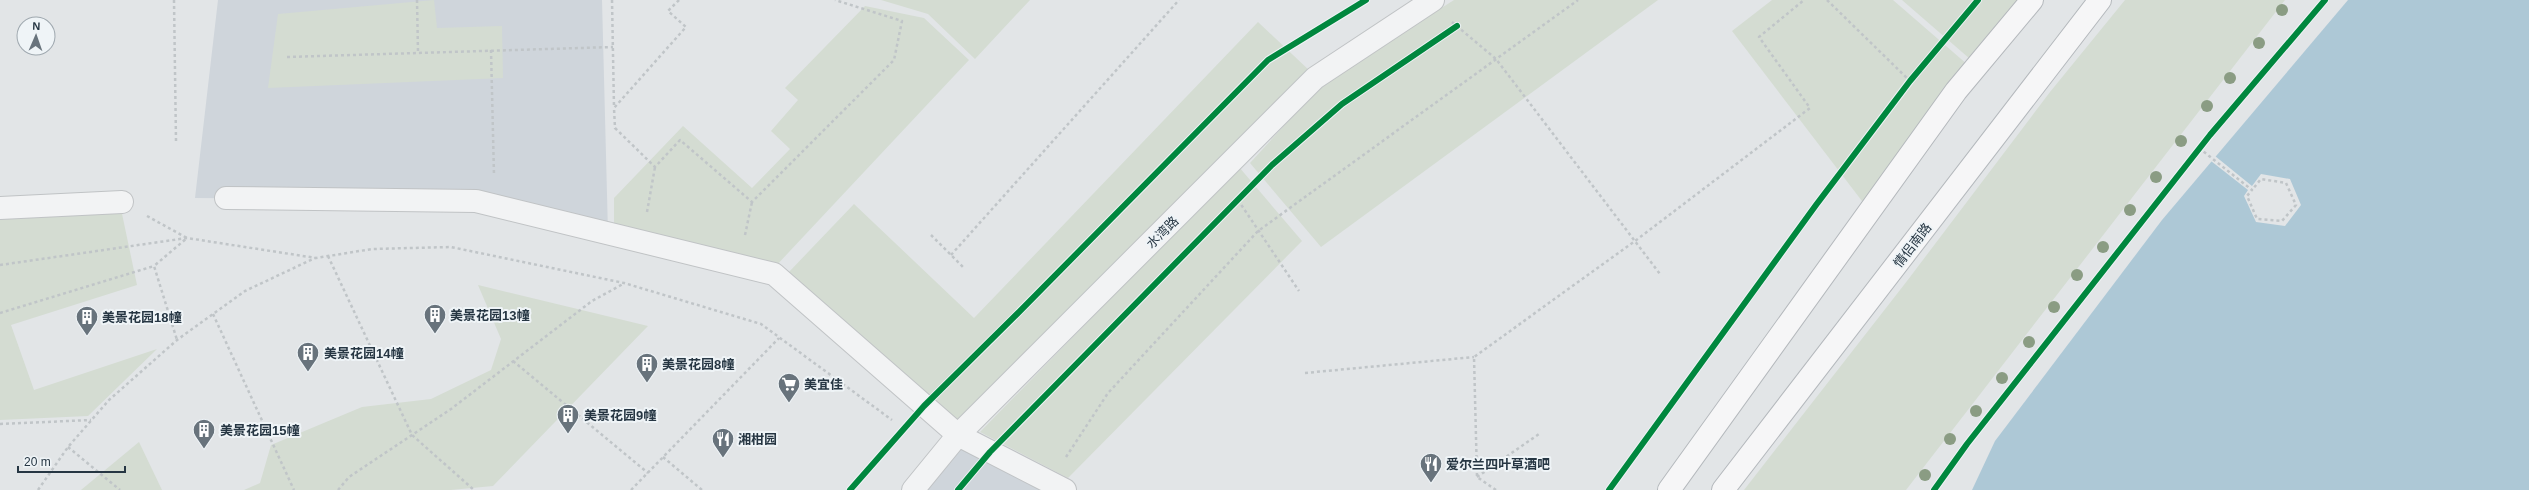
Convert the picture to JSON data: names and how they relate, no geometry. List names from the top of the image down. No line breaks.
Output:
{"streets":{"highway":["情侣南路"],"street":["水湾路"]},"places":{"building":["美景花园13幢","美景花园18幢","美景花园14幢","美景花园8幢","美景花园9幢","美景花园15幢"],"supermarket":["美宜佳"],"restaurant":["湘柑园","爱尔兰四叶草酒吧"]},"scale_bar":"20 m","north":"top"}
